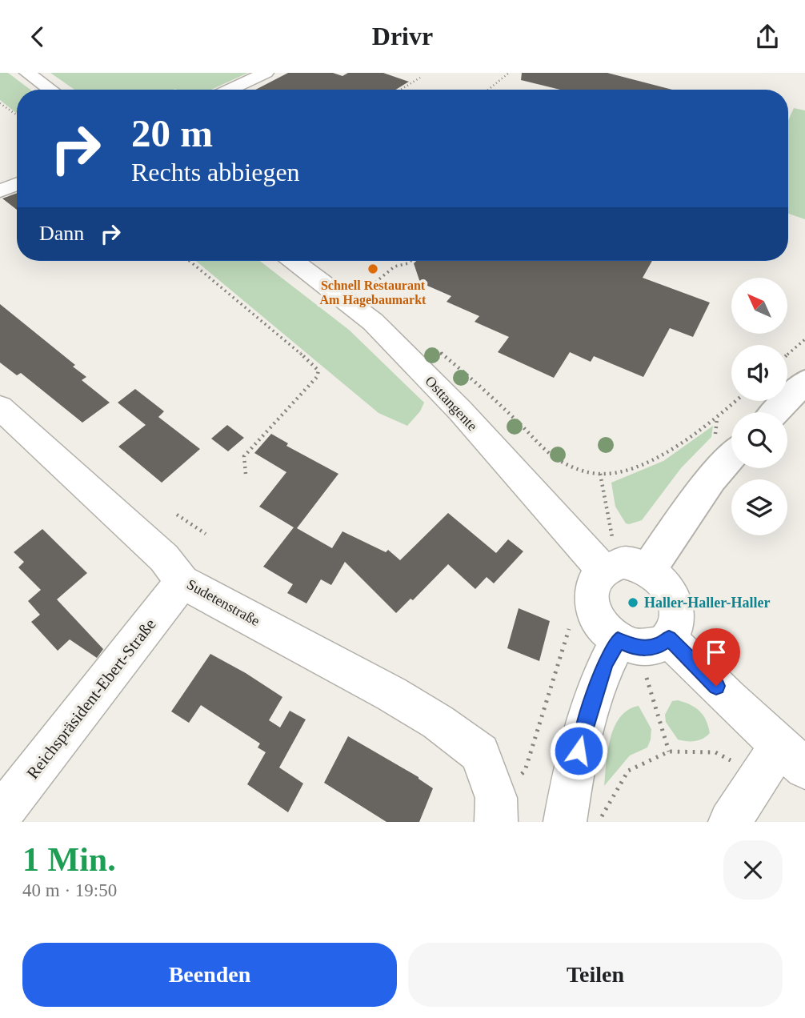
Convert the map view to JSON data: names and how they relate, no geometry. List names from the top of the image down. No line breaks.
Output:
{"streets":{"street":["Osttangente","Sudetenstraße","Reichspräsident-Ebert-Straße"]},"crossings":[["Sudetenstraße","Reichspräsident-Ebert-Straße"]],"places":["Schnell Restaurant Am Hagebaumarkt","Haller-Haller-Haller"],"north":"top left","page":{"header":"Drivr","turn":["20 m","Rechts abbiegen"],"then":"Dann","heading":["1 Min.","40 m · 19:50"],"buttons":["Beenden","Teilen"]}}
